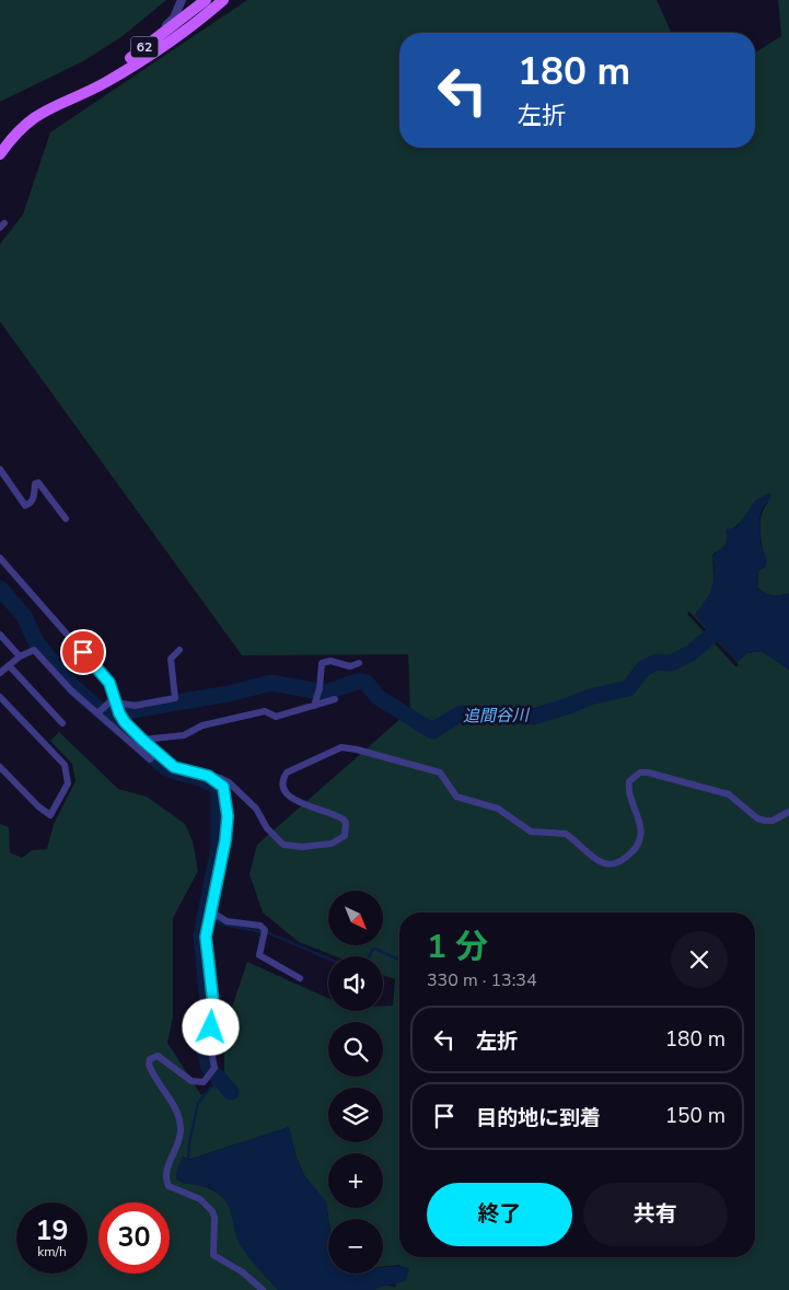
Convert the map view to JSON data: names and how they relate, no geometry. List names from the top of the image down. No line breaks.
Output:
{"streets":{"main road":["62"]},"water":["追間谷川"],"north":"bottom right","page":{"turn":["180 m","左折"],"map_buttons":["+","−"],"heading":["1 分","330 m · 13:34"],"list":[{"name":"左折","value":"180 m"},{"name":"目的地に到着","value":"150 m"}],"buttons":["終了","共有"],"speed":"19 km/h","limit":"30"}}
